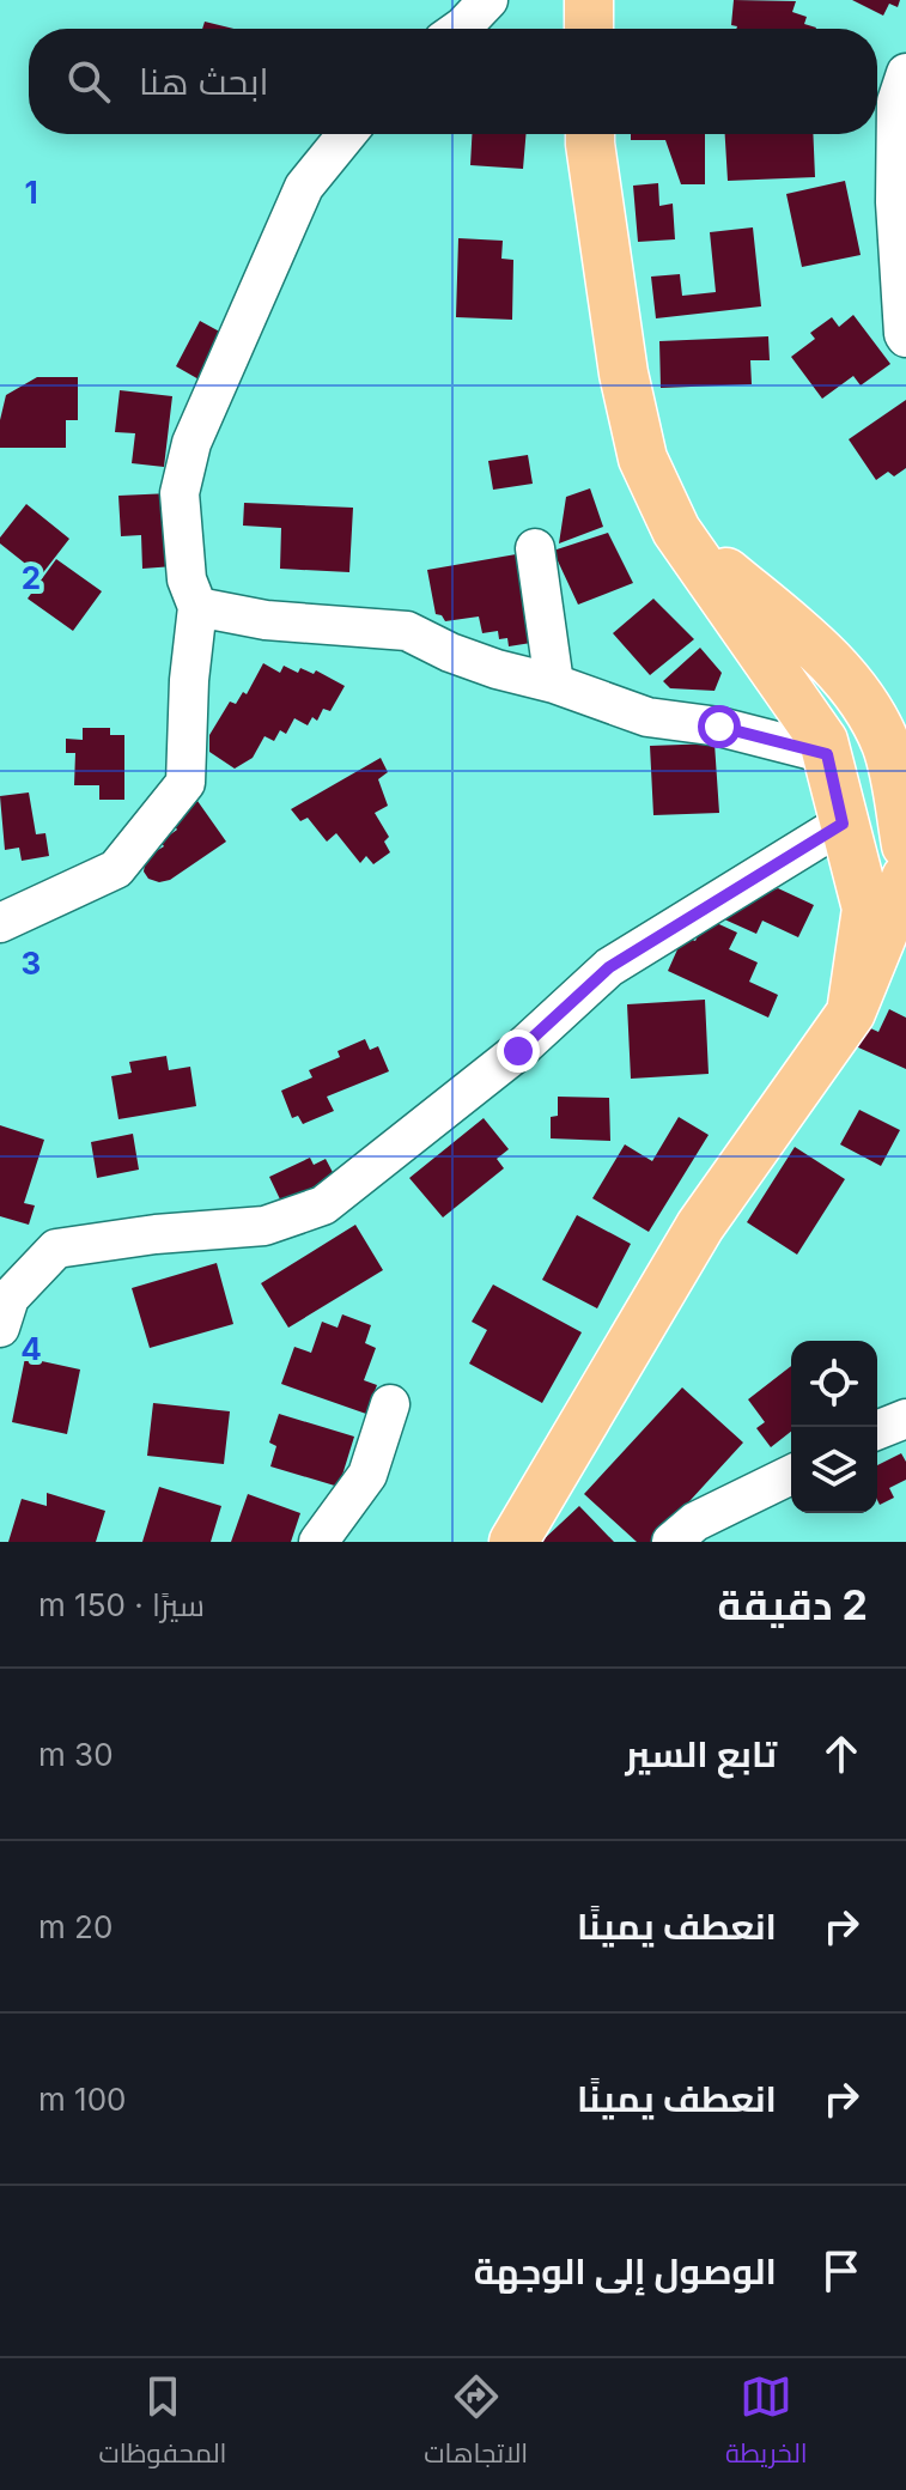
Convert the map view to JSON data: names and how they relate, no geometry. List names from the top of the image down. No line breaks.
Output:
{"page":{"search":"ابحث هنا","heading":["2 دقيقة","سيرًا · 150 m"],"list":[["تابع السير","30 m"],["انعطف يمينًا","20 m"],["انعطف يمينًا","100 m"],"الوصول إلى الوجهة"],"nav":["الخريطة","الاتجاهات","المحفوظات"]},"grid":{"rows":["1","2","3","4"]}}
